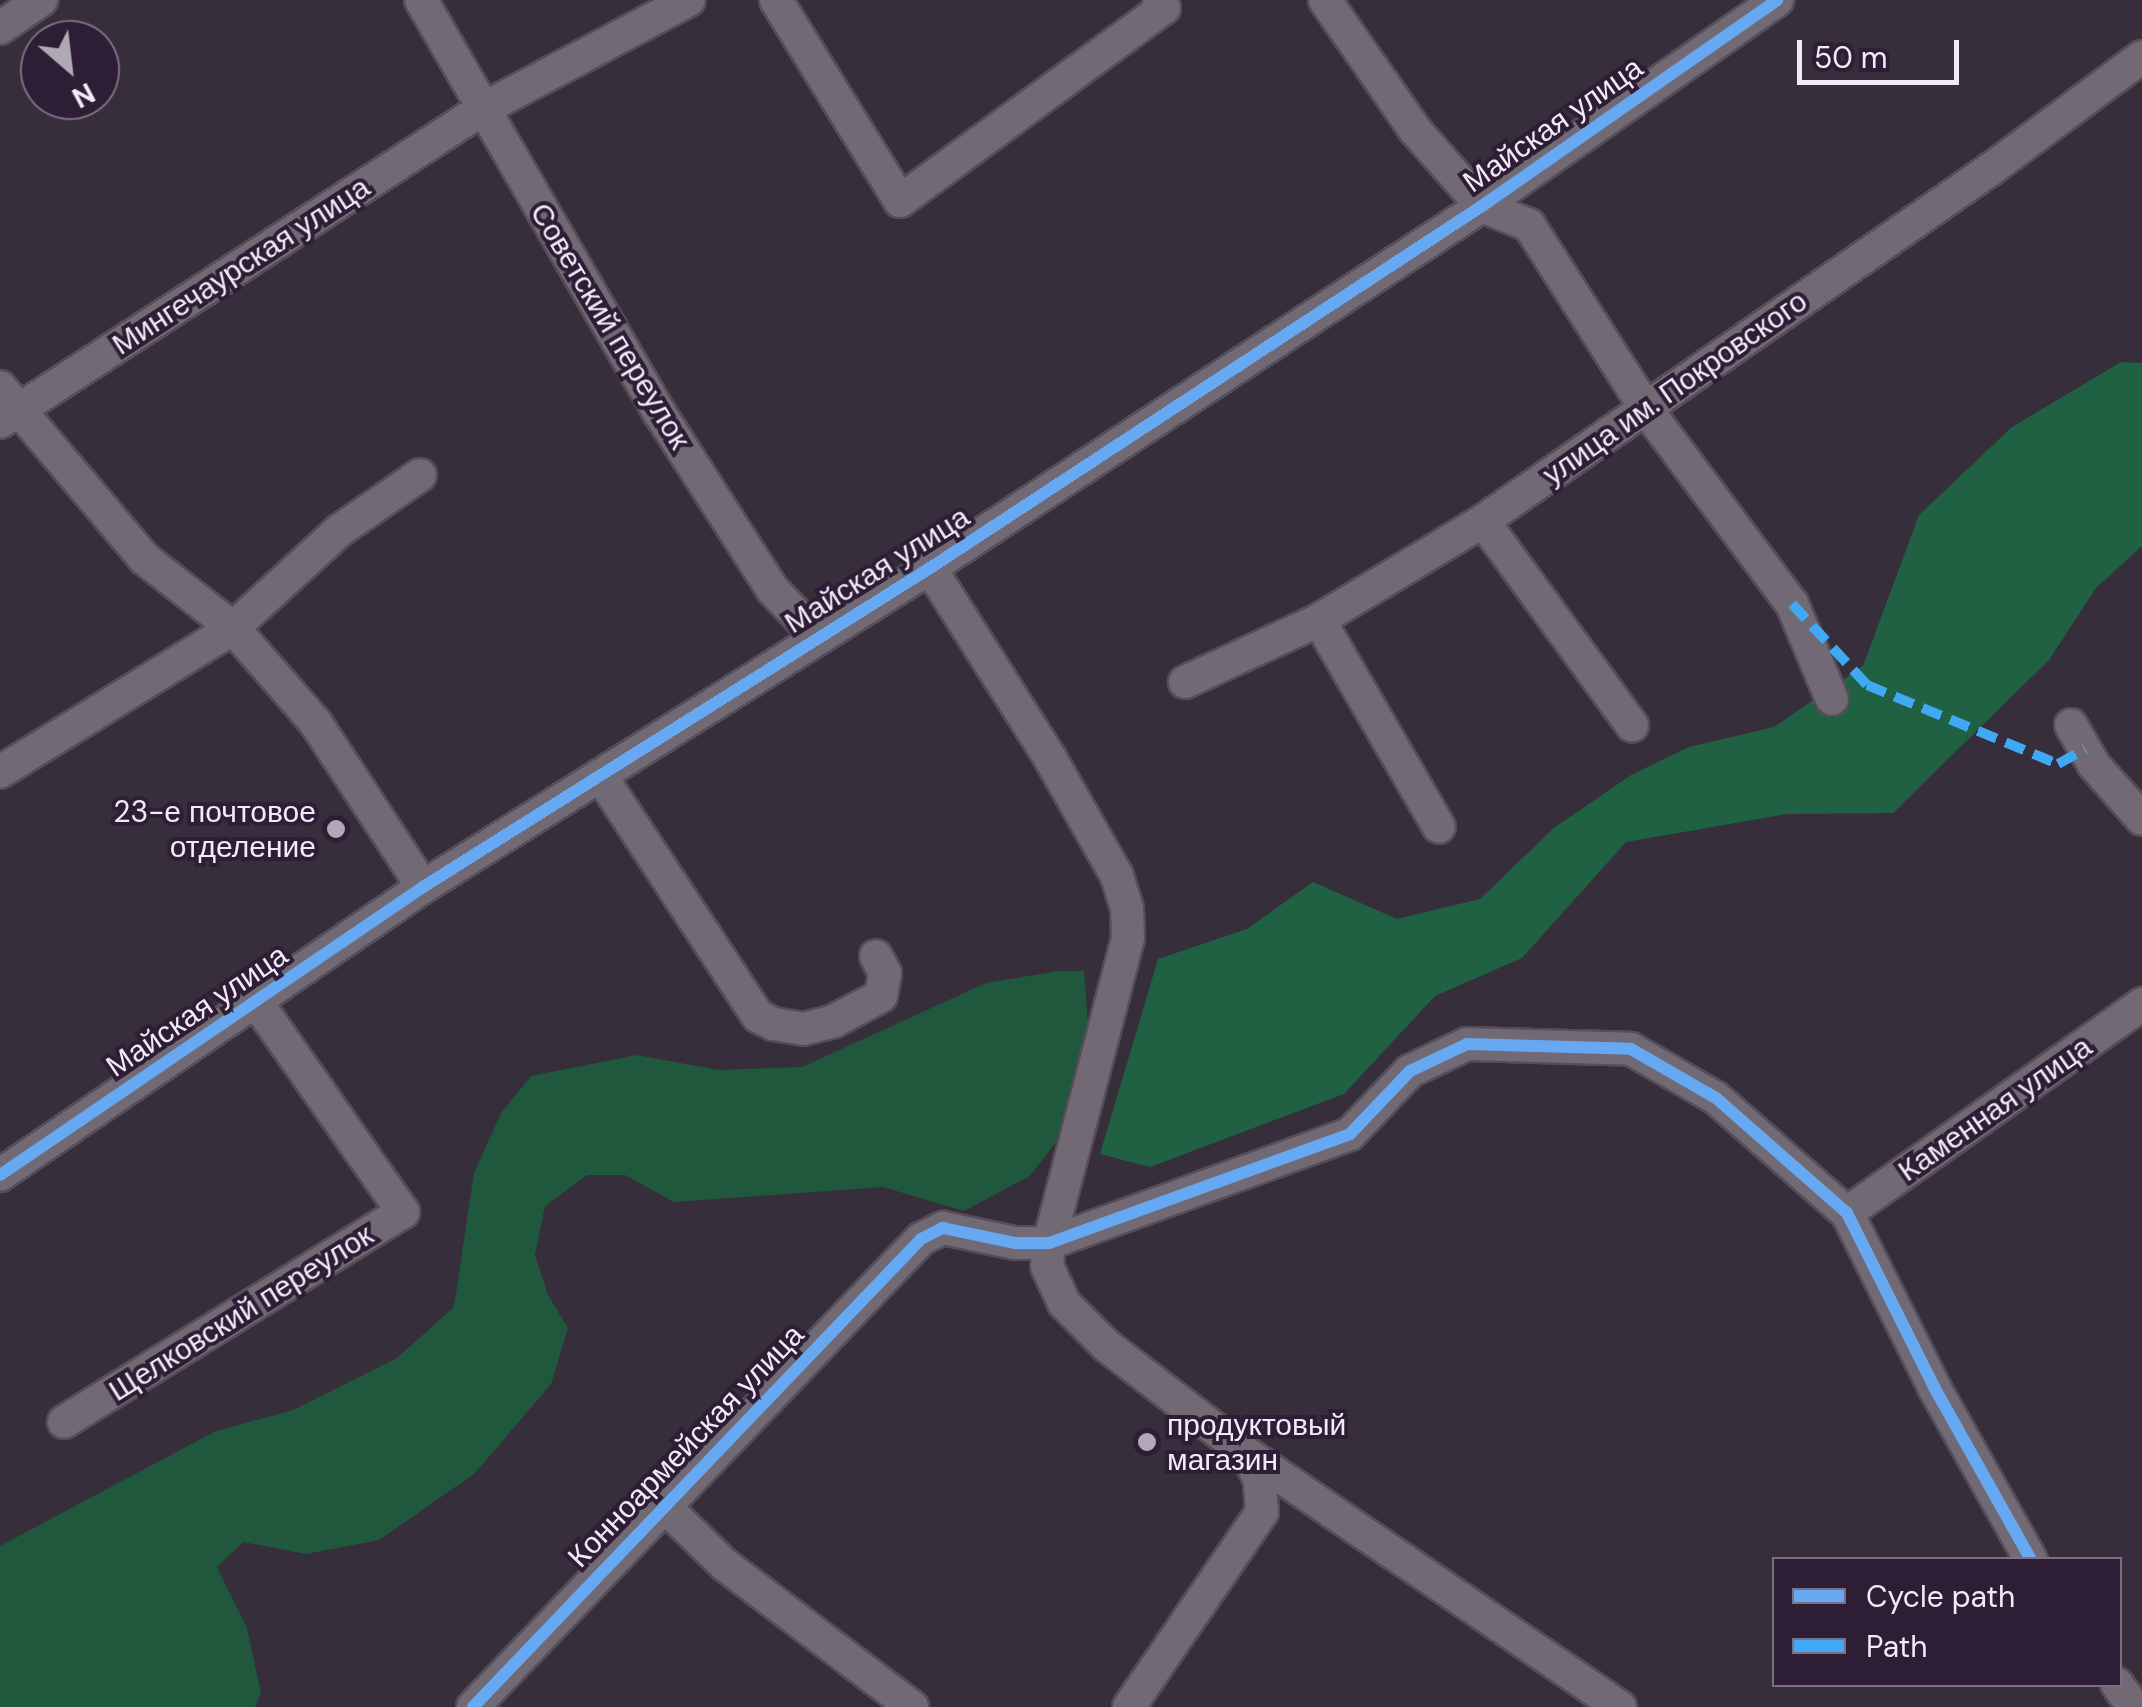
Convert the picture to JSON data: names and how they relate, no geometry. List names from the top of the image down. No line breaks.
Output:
{"streets":{"street":["Майская улица","Мингечаурская улица","Советский переулок","улица им. Покровского","Каменная улица","Щелковский переулок","Конноармейская улица"]},"crossings":[["Майская улица","Советский переулок"],["Майская улица","Щелковский переулок"],["Мингечаурская улица","Советский переулок"]],"places":["23-е почтовое отделение","продуктовый магазин"],"legend":["Cycle path","Path"],"scale_bar":"50 m","north":"bottom right"}
